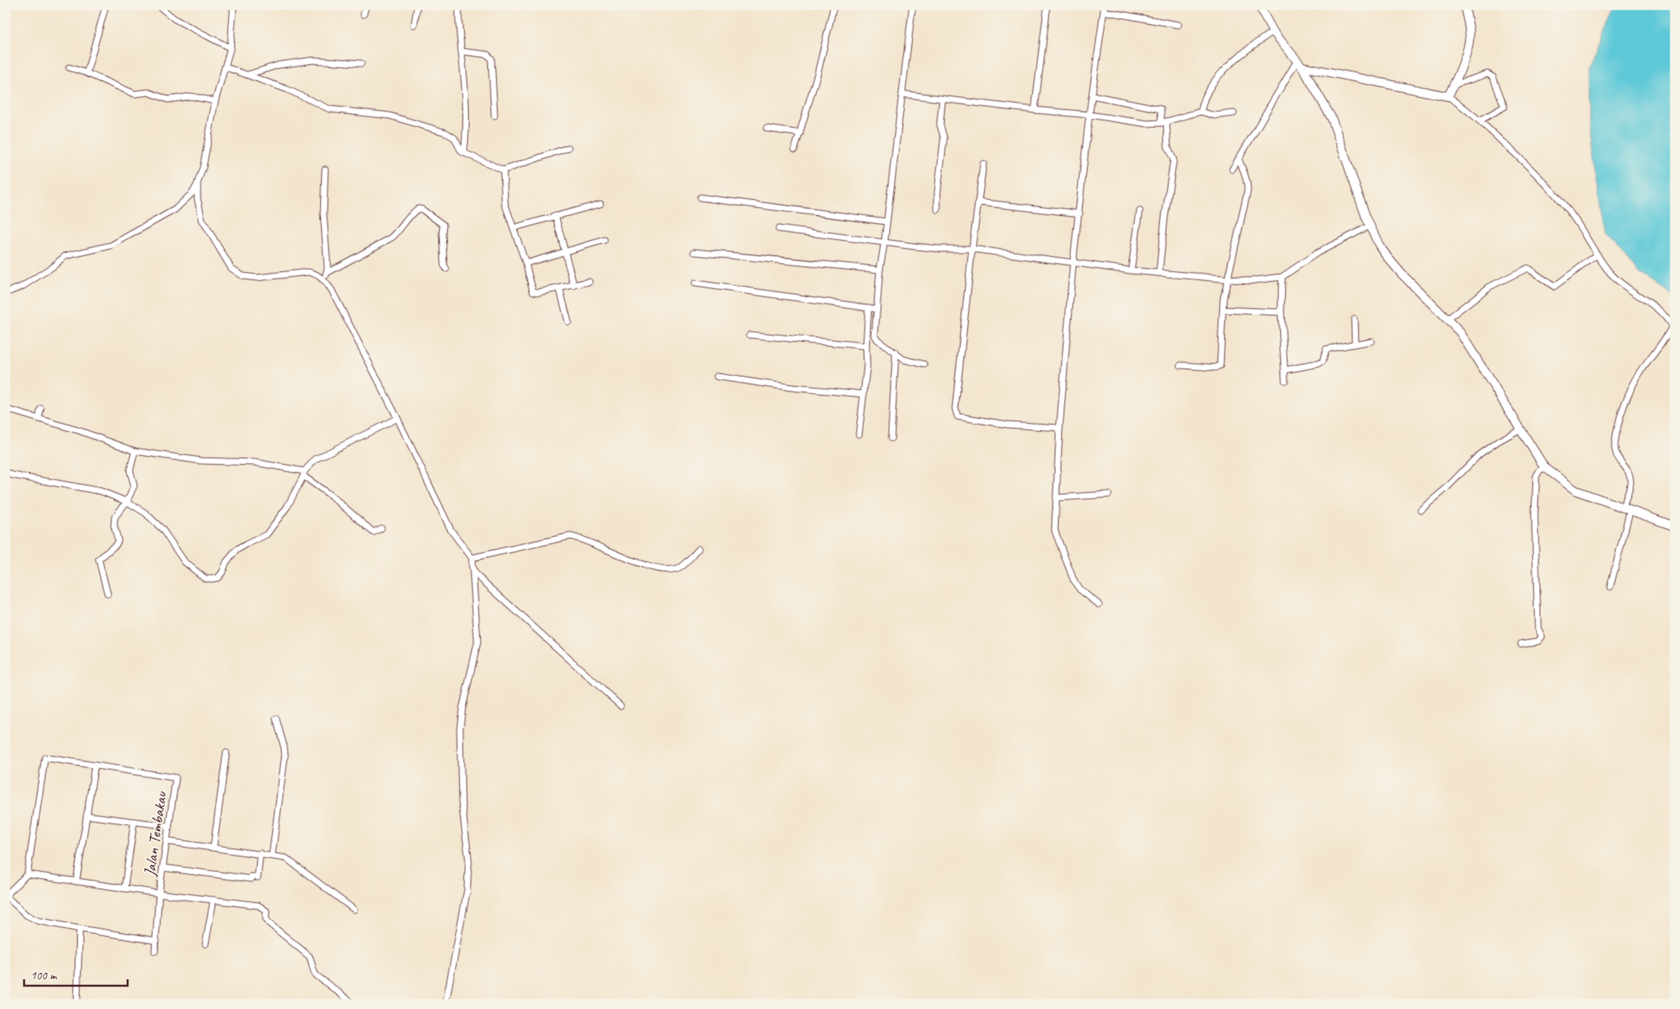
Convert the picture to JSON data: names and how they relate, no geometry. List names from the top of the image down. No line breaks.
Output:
{"streets":{"street":["Jalan Tembakau"]},"scale_bar":"100 m"}
